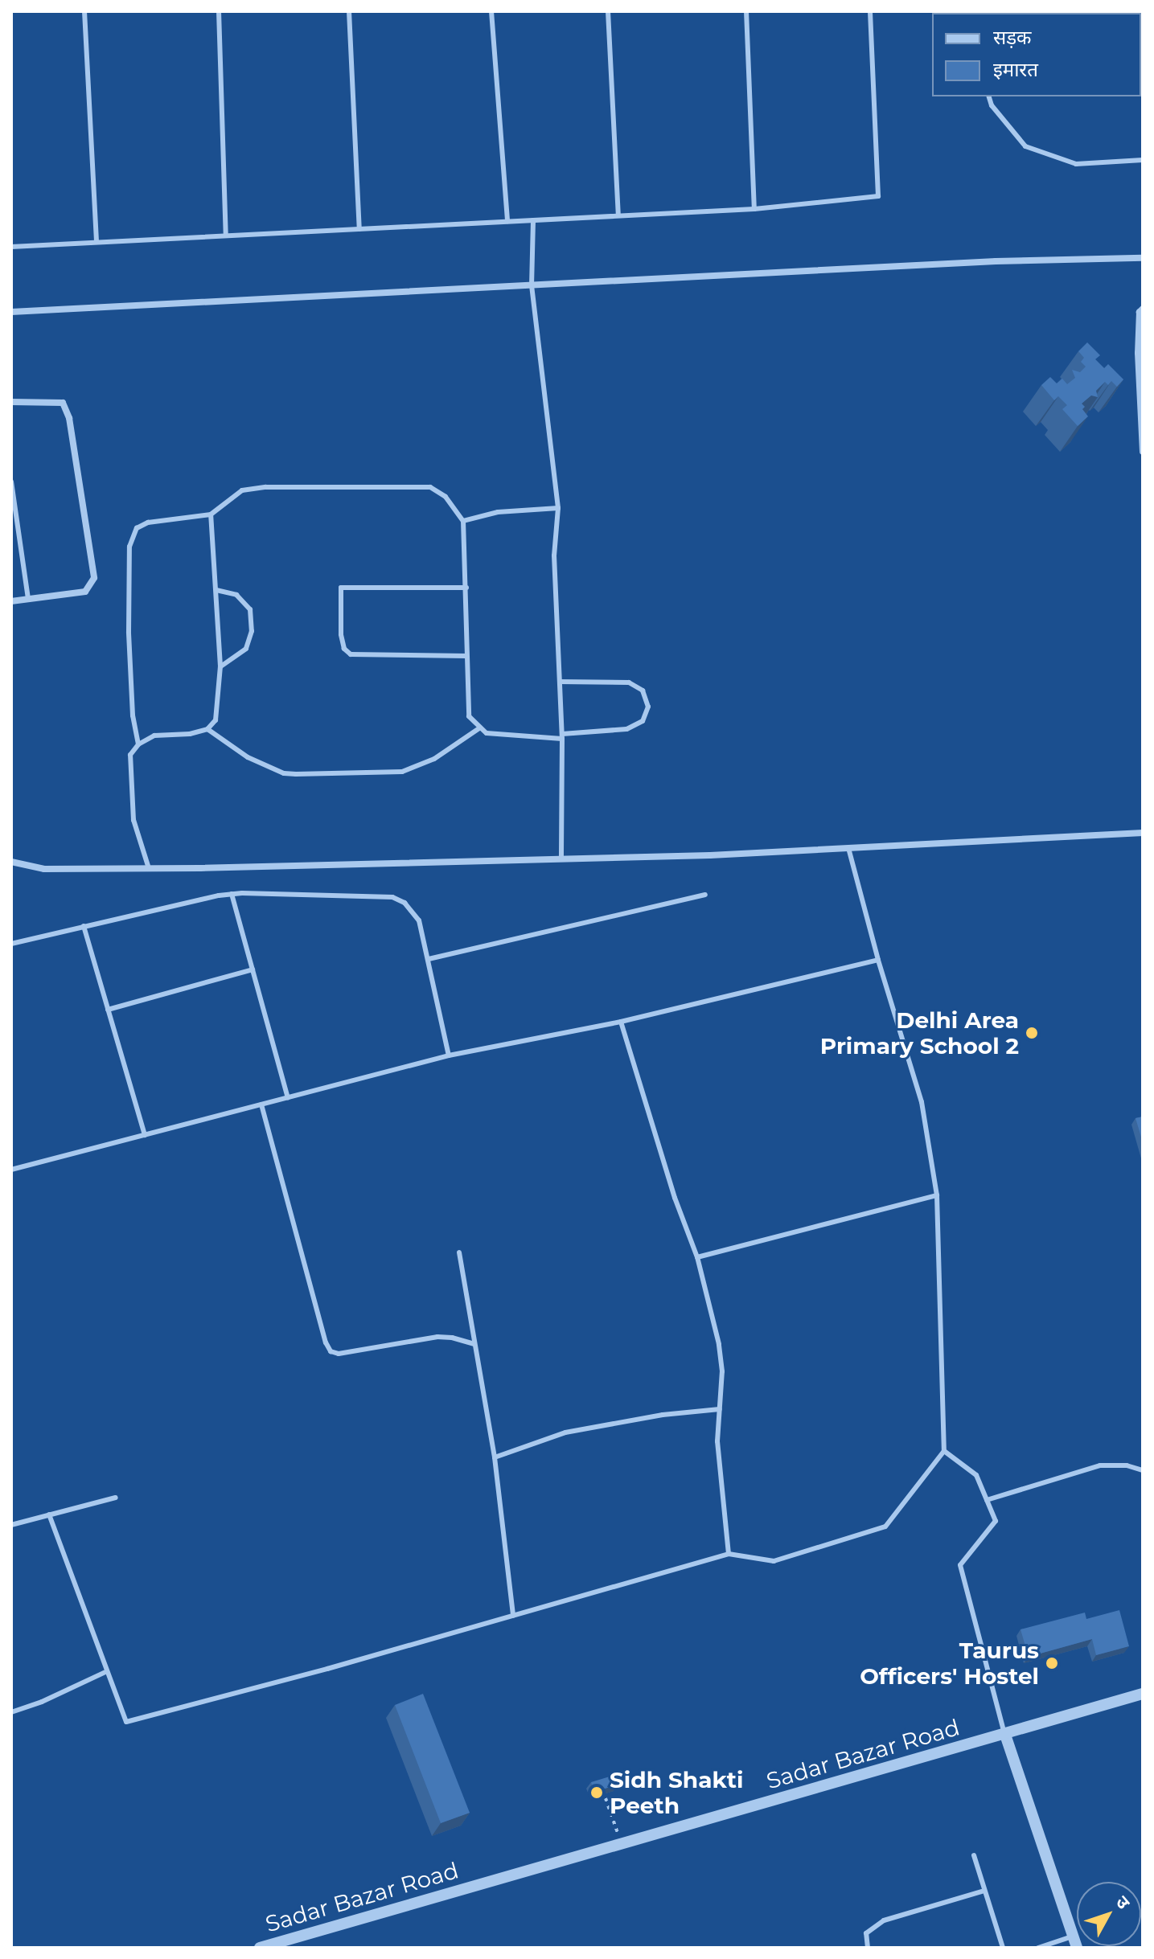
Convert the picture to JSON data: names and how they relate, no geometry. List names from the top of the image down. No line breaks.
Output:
{"streets":{"street":["Sadar Bazar Road"]},"places":["Delhi Area Primary School 2","Taurus Officers' Hostel","Sidh Shakti Peeth"],"legend":["सड़क","इमारत"],"north":"top right"}
